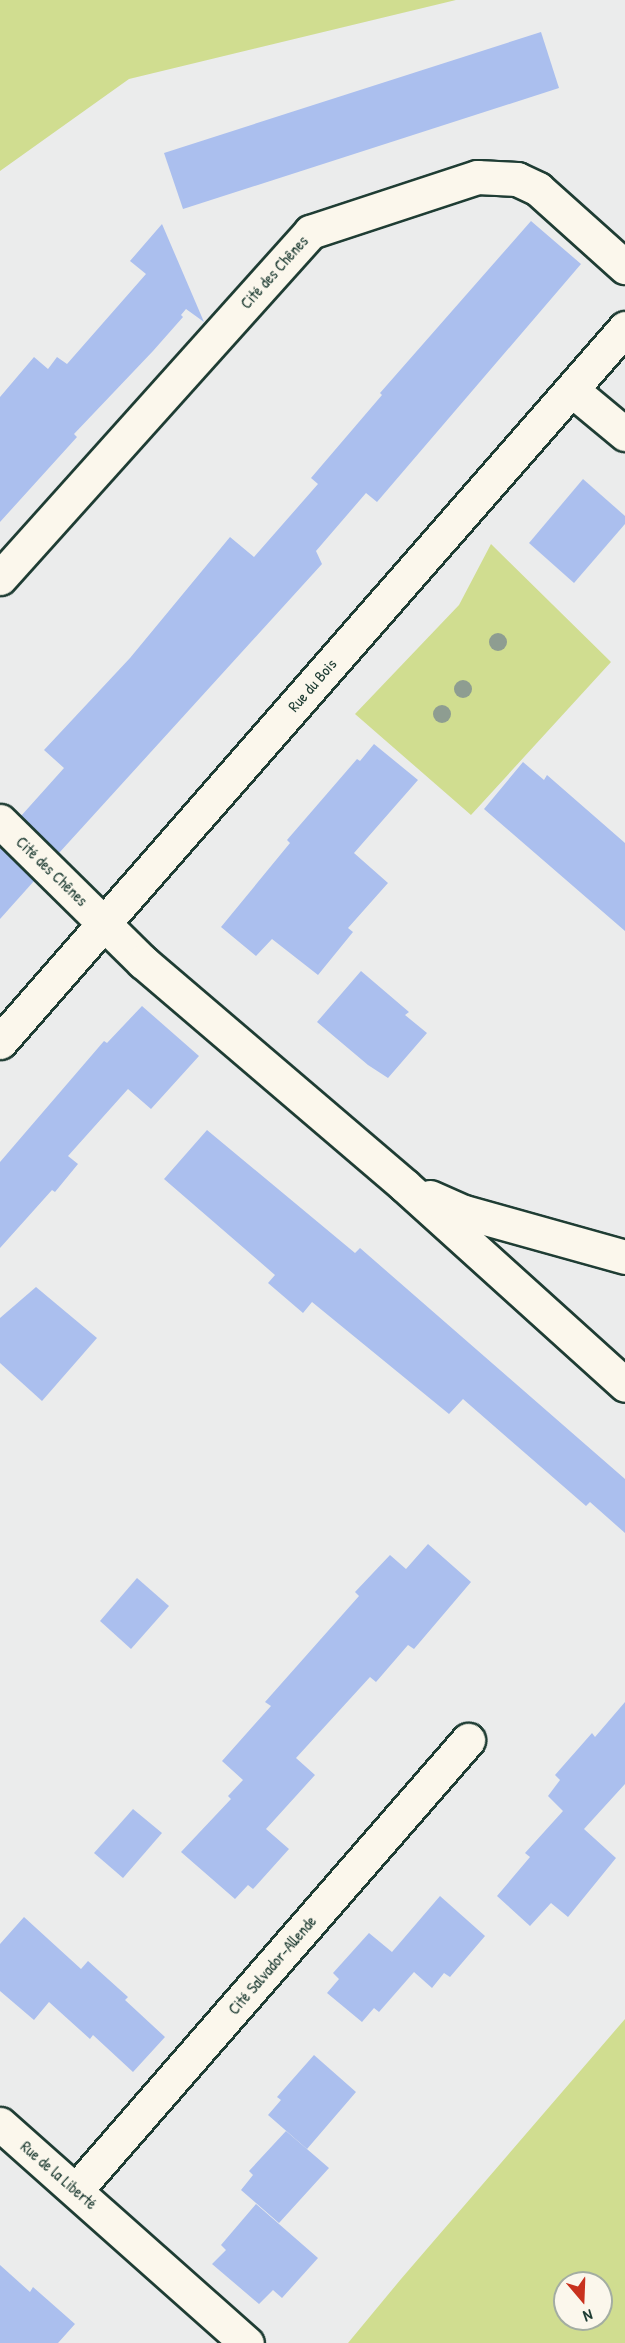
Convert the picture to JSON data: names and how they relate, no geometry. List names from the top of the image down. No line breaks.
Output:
{"streets":{"street":["Cité des Chênes","Rue du Bois","Cité Salvador-Allende","Rue de la Liberté"]},"crossings":[["Cité des Chênes","Rue du Bois"],["Cité Salvador-Allende","Rue de la Liberté"]],"north":"bottom"}
